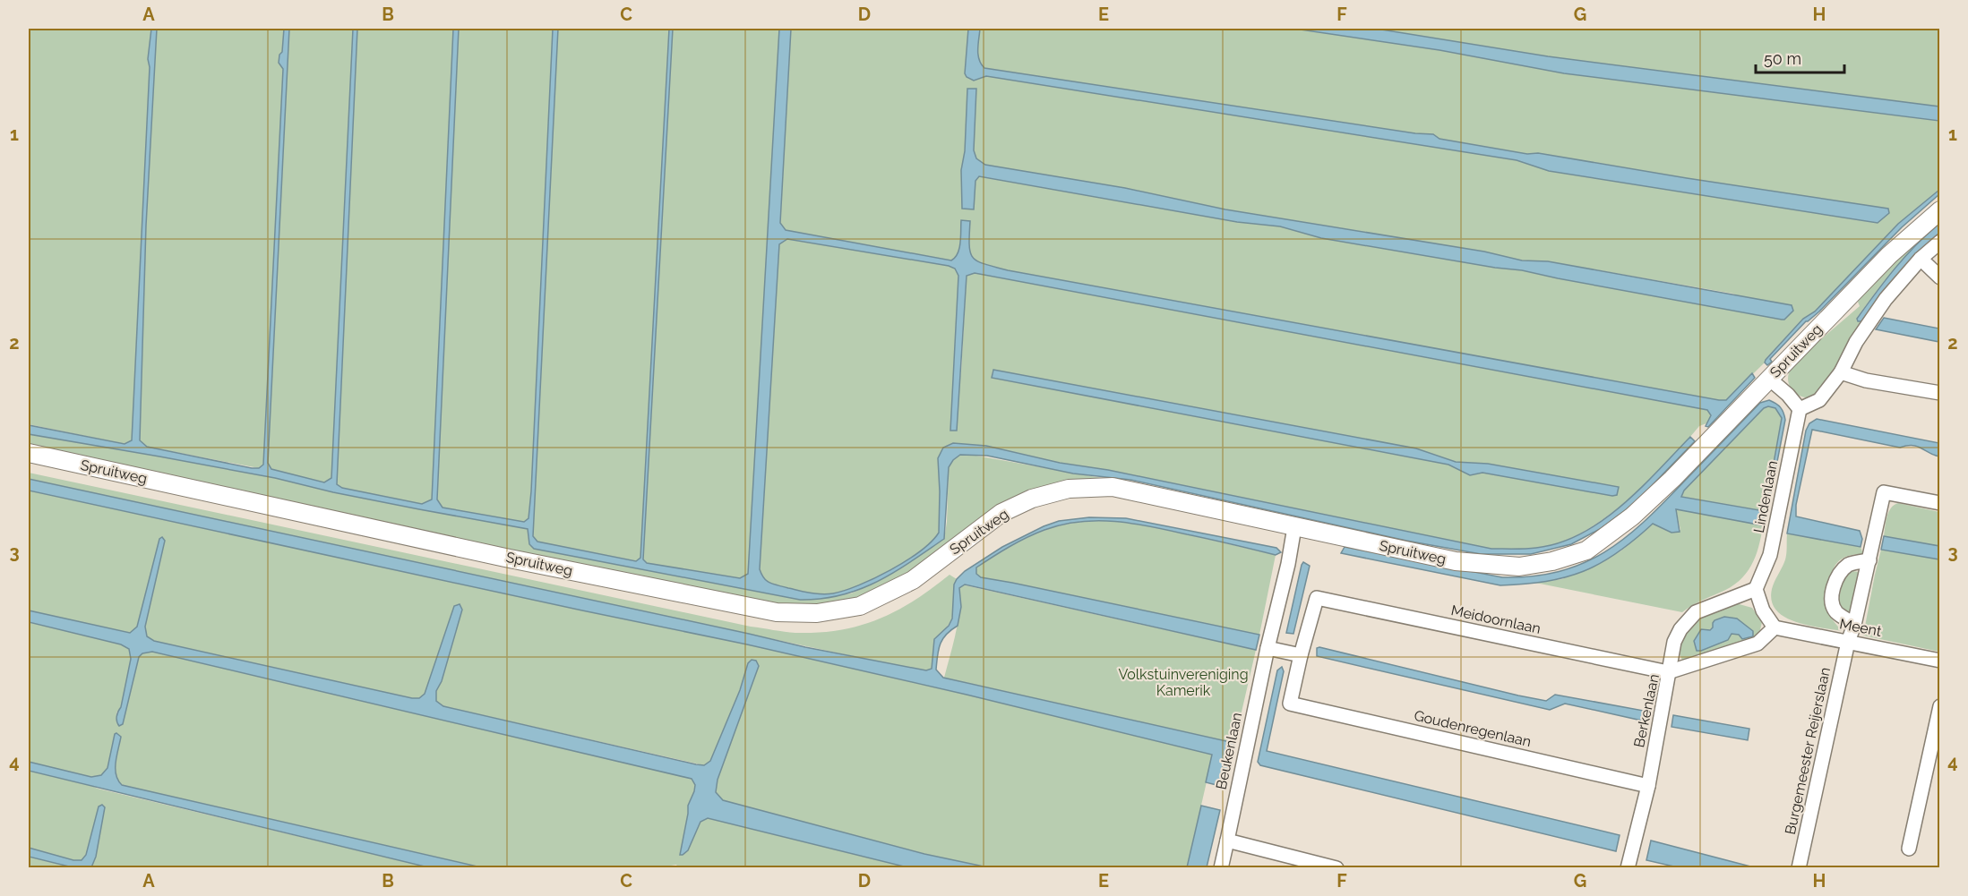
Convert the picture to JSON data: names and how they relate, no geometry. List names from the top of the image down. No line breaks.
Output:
{"streets":{"main road":["Spruitweg"],"street":["Lindenlaan","Meidoornlaan","Meent","Berkenlaan","Goudenregenlaan","Beukenlaan","Burgemeester Reijerslaan"]},"crossings":[["Spruitweg","Beukenlaan"],["Meidoornlaan","Berkenlaan"],["Meidoornlaan","Goudenregenlaan"],["Meent","Berkenlaan"],["Meent","Burgemeester Reijerslaan"],["Berkenlaan","Goudenregenlaan"]],"parks":["Volkstuinvereniging Kamerik"],"scale_bar":"50 m","grid":{"columns":["A","B","C","D","E","F","G","H"],"rows":["1","2","3","4"]}}
